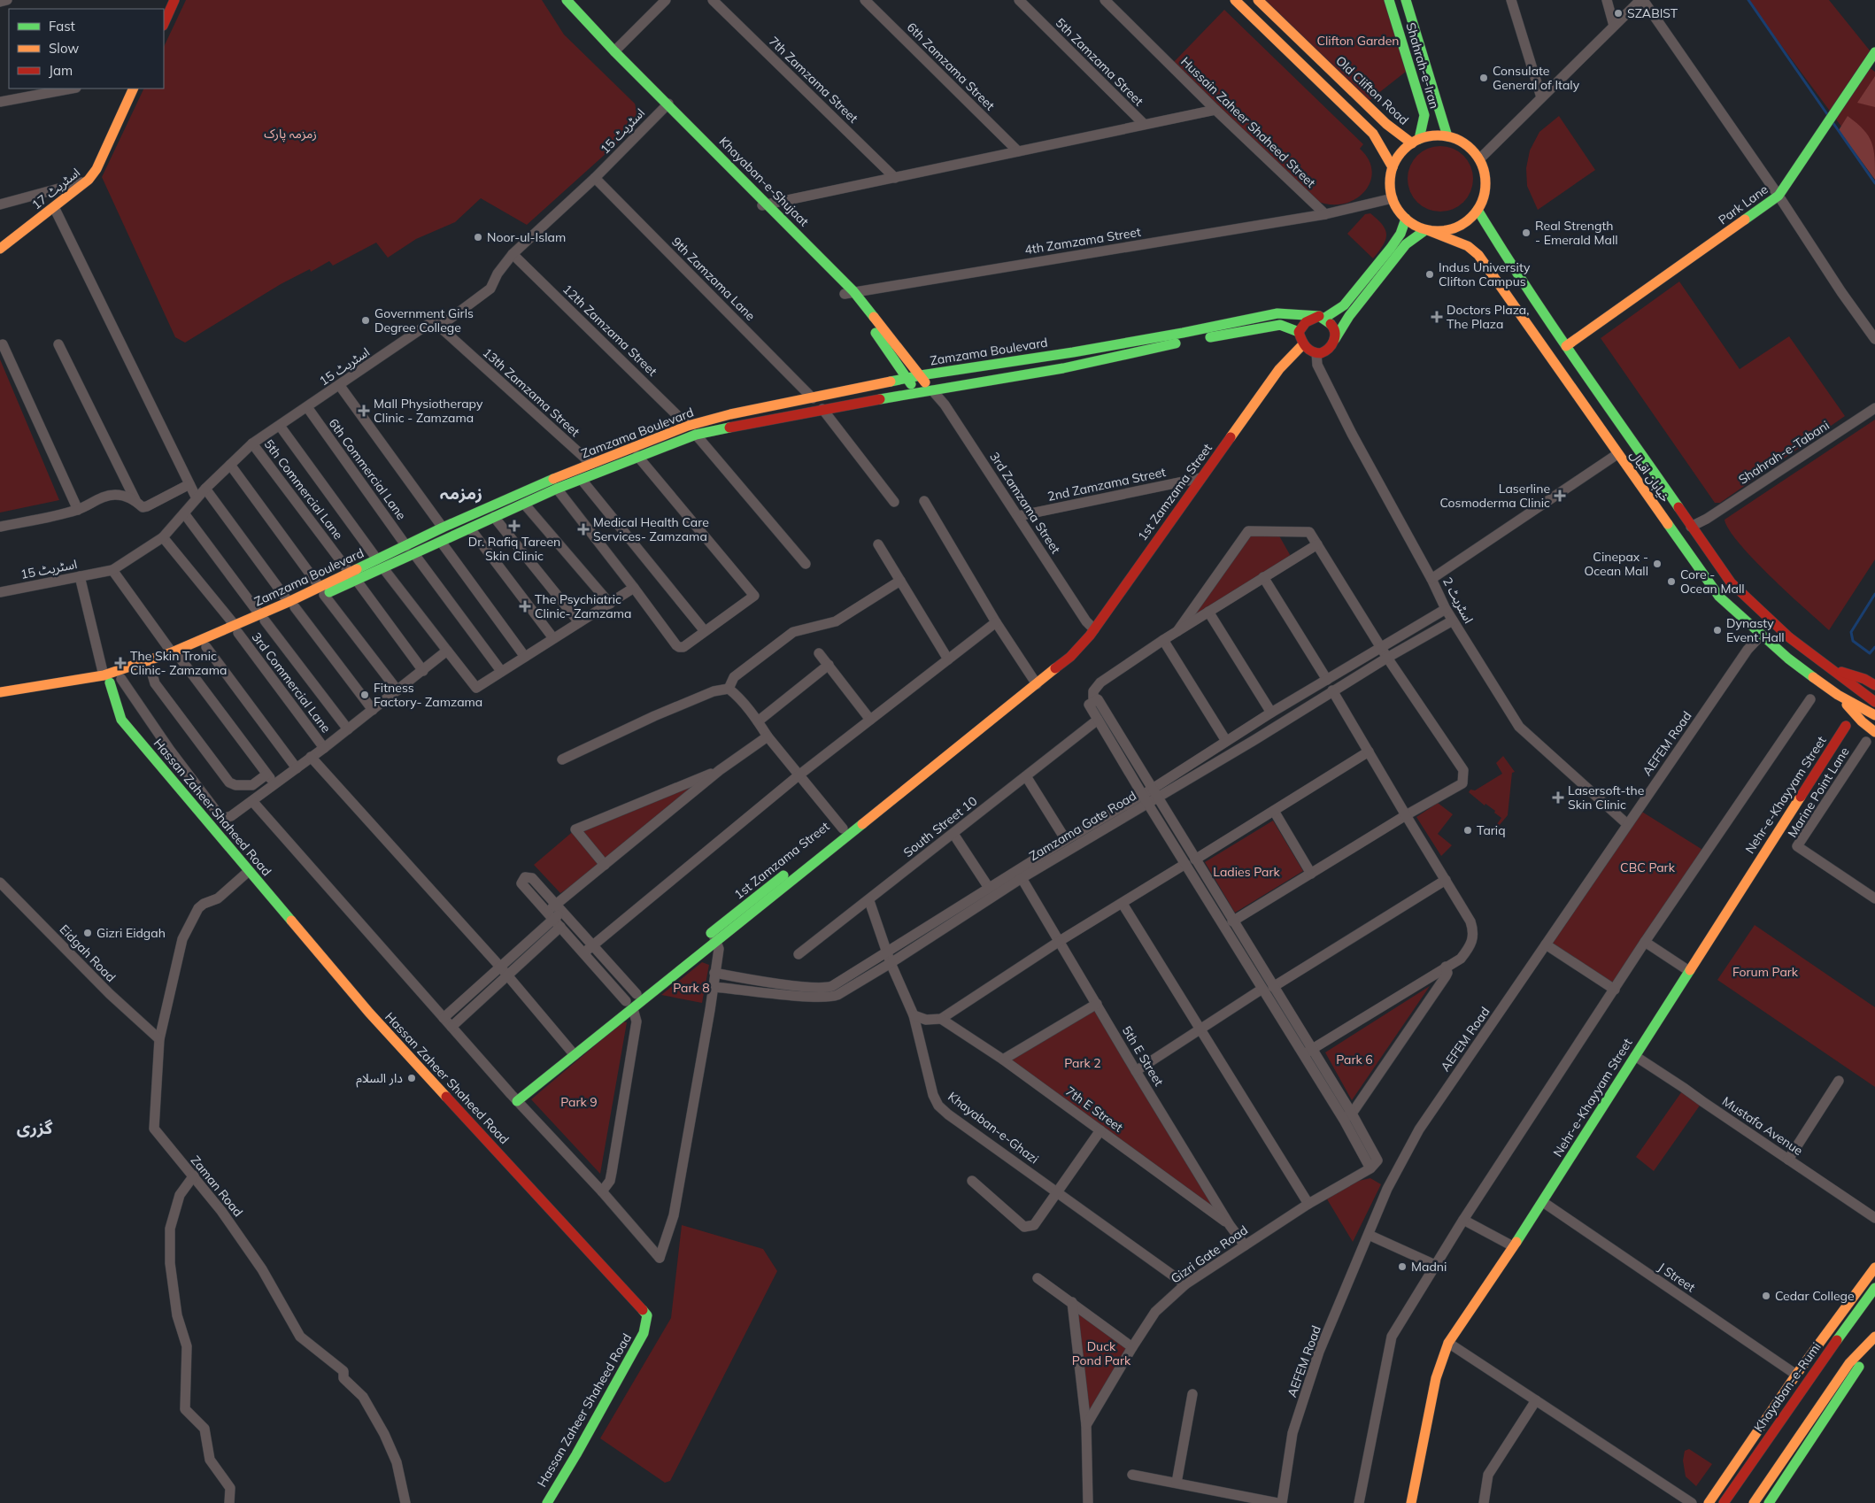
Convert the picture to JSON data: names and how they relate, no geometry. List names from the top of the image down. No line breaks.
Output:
{"streets":{"main road":["Shahrah-e-Iran","Old Clifton Road","Khayaban-e-Shujaat","اسٹریٹ 17","Park Lane","Zamzama Boulevard","خیابان اقبال","1st Zamzama Street","Nehr-e-Khayyam Street","Hassan Zaheer Shaheed Road","Khayaban-e-Rumi"],"street":["5th Zamzama Street","6th Zamzama Street","7th Zamzama Street","Hussain Zaheer Shaheed Street","اسٹریٹ 15","4th Zamzama Street","9th Zamzama Lane","12th Zamzama Street","13th Zamzama Street","Shahrah-e-Tabani","6th Commercial Lane","2nd Zamzama Street","5th Commercial Lane","3rd Zamzama Street","اسٹریٹ 2","3rd Commercial Lane","AEFEM Road","Marine Point Lane","Zamzama Gate Road","South Street 10","Eidgah Road","5th E Street","7th E Street","Mustafa Avenue","Khayaban-e-Ghazi","Zaman Road","Gizri Gate Road","J Street"]},"crossings":[["Shahrah-e-Iran","Old Clifton Road"],["Shahrah-e-Iran","خیابان اقبال"],["Old Clifton Road","خیابان اقبال"],["Hussain Zaheer Shaheed Street","4th Zamzama Street"],["اسٹریٹ 15","Khayaban-e-Shujaat"],["اسٹریٹ 15","9th Zamzama Lane"],["اسٹریٹ 15","12th Zamzama Street"],["اسٹریٹ 15","13th Zamzama Street"],["اسٹریٹ 15","6th Commercial Lane"],["اسٹریٹ 15","5th Commercial Lane"],["اسٹریٹ 15","3rd Commercial Lane"],["Khayaban-e-Shujaat","4th Zamzama Street"],["Khayaban-e-Shujaat","Zamzama Boulevard"],["Khayaban-e-Shujaat","3rd Zamzama Street"],["Park Lane","خیابان اقبال"],["9th Zamzama Lane","Zamzama Boulevard"],["12th Zamzama Street","Zamzama Boulevard"],["Zamzama Boulevard","13th Zamzama Street"],["Zamzama Boulevard","6th Commercial Lane"],["Zamzama Boulevard","5th Commercial Lane"],["Zamzama Boulevard","1st Zamzama Street"],["Zamzama Boulevard","3rd Zamzama Street"],["Zamzama Boulevard","اسٹریٹ 2"],["Zamzama Boulevard","3rd Commercial Lane"],["Zamzama Boulevard","Hassan Zaheer Shaheed Road"],["Shahrah-e-Tabani","خیابان اقبال"],["خیابان اقبال","AEFEM Road"],["2nd Zamzama Street","1st Zamzama Street"],["2nd Zamzama Street","3rd Zamzama Street"],["1st Zamzama Street","3rd Zamzama Street"],["1st Zamzama Street","اسٹریٹ 2"],["اسٹریٹ 2","AEFEM Road"],["اسٹریٹ 2","Zamzama Gate Road"],["Nehr-e-Khayyam Street","Mustafa Avenue"],["Nehr-e-Khayyam Street","J Street"],["Hassan Zaheer Shaheed Road","Zaman Road"],["Zamzama Gate Road","5th E Street"],["Zamzama Gate Road","Khayaban-e-Ghazi"],["South Street 10","Khayaban-e-Ghazi"],["Eidgah Road","Zaman Road"],["5th E Street","7th E Street"],["5th E Street","Gizri Gate Road"],["Khayaban-e-Ghazi","Gizri Gate Road"]],"districts":["زمزمہ","گزری"],"parks":["Clifton Garden","زمزمہ پارک","CBC Park","Ladies Park","Forum Park","Park 8","Park 6","Park 2","Park 9","Duck Pond Park"],"places":{"other":["SZABIST","Consulate General of Italy","Real Strength - Emerald Mall","Noor-ul-Islam","Indus University Clifton Campus","Government Girls Degree College","Cinepax - Ocean Mall","Core - Ocean Mall","Dynasty Event Hall","Fitness Factory- Zamzama","Tariq","Gizri Eidgah","دار السلام","Madni","Cedar College"],"health":["Doctors Plaza, The Plaza","Mall Physiotherapy Clinic - Zamzama","Laserline Cosmoderma Clinic","Dr. Rafiq Tareen Skin Clinic","Medical Health Care Services- Zamzama","The Psychiatric Clinic- Zamzama","The Skin Tronic Clinic- Zamzama","Lasersoft-the Skin Clinic"]},"legend":["Fast","Slow","Jam"]}
